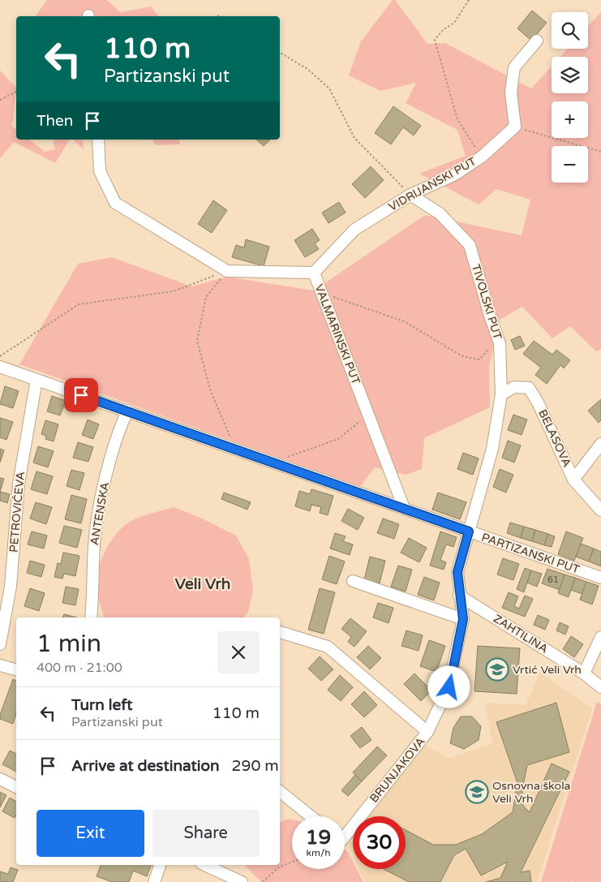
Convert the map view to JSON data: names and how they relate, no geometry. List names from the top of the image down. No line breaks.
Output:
{"streets":{"street":["VIDRIJANSKI PUT","TIVOLSKI PUT","VALMARINSKI PUT","BELASOVA","PETROVIĆEVA","ANTENSKA","PARTIZANSKI PUT","ZAHTILINA","BRUNJAKOVA"]},"crossings":[["VIDRIJANSKI PUT","TIVOLSKI PUT"],["VIDRIJANSKI PUT","VALMARINSKI PUT"],["TIVOLSKI PUT","BELASOVA"],["TIVOLSKI PUT","PARTIZANSKI PUT"],["TIVOLSKI PUT","BRUNJAKOVA"],["VALMARINSKI PUT","PARTIZANSKI PUT"],["PETROVIĆEVA","PARTIZANSKI PUT"],["ANTENSKA","PARTIZANSKI PUT"],["PARTIZANSKI PUT","BRUNJAKOVA"],["ZAHTILINA","BRUNJAKOVA"]],"districts":["Veli Vrh"],"places":{"school or university":["Vrtić Veli Vrh","Osnovna škola Veli Vrh"]},"house_numbers":["61"],"page":{"map_buttons":["+","−"],"turn":["110 m","Partizanski put"],"then":"Then","heading":["1 min","400 m · 21:00"],"list":[{"name":"Turn left","note":"Partizanski put","value":"110 m"},{"name":"Arrive at destination","value":"290 m"}],"buttons":["Exit","Share"],"speed":"19 km/h","limit":"30"}}
